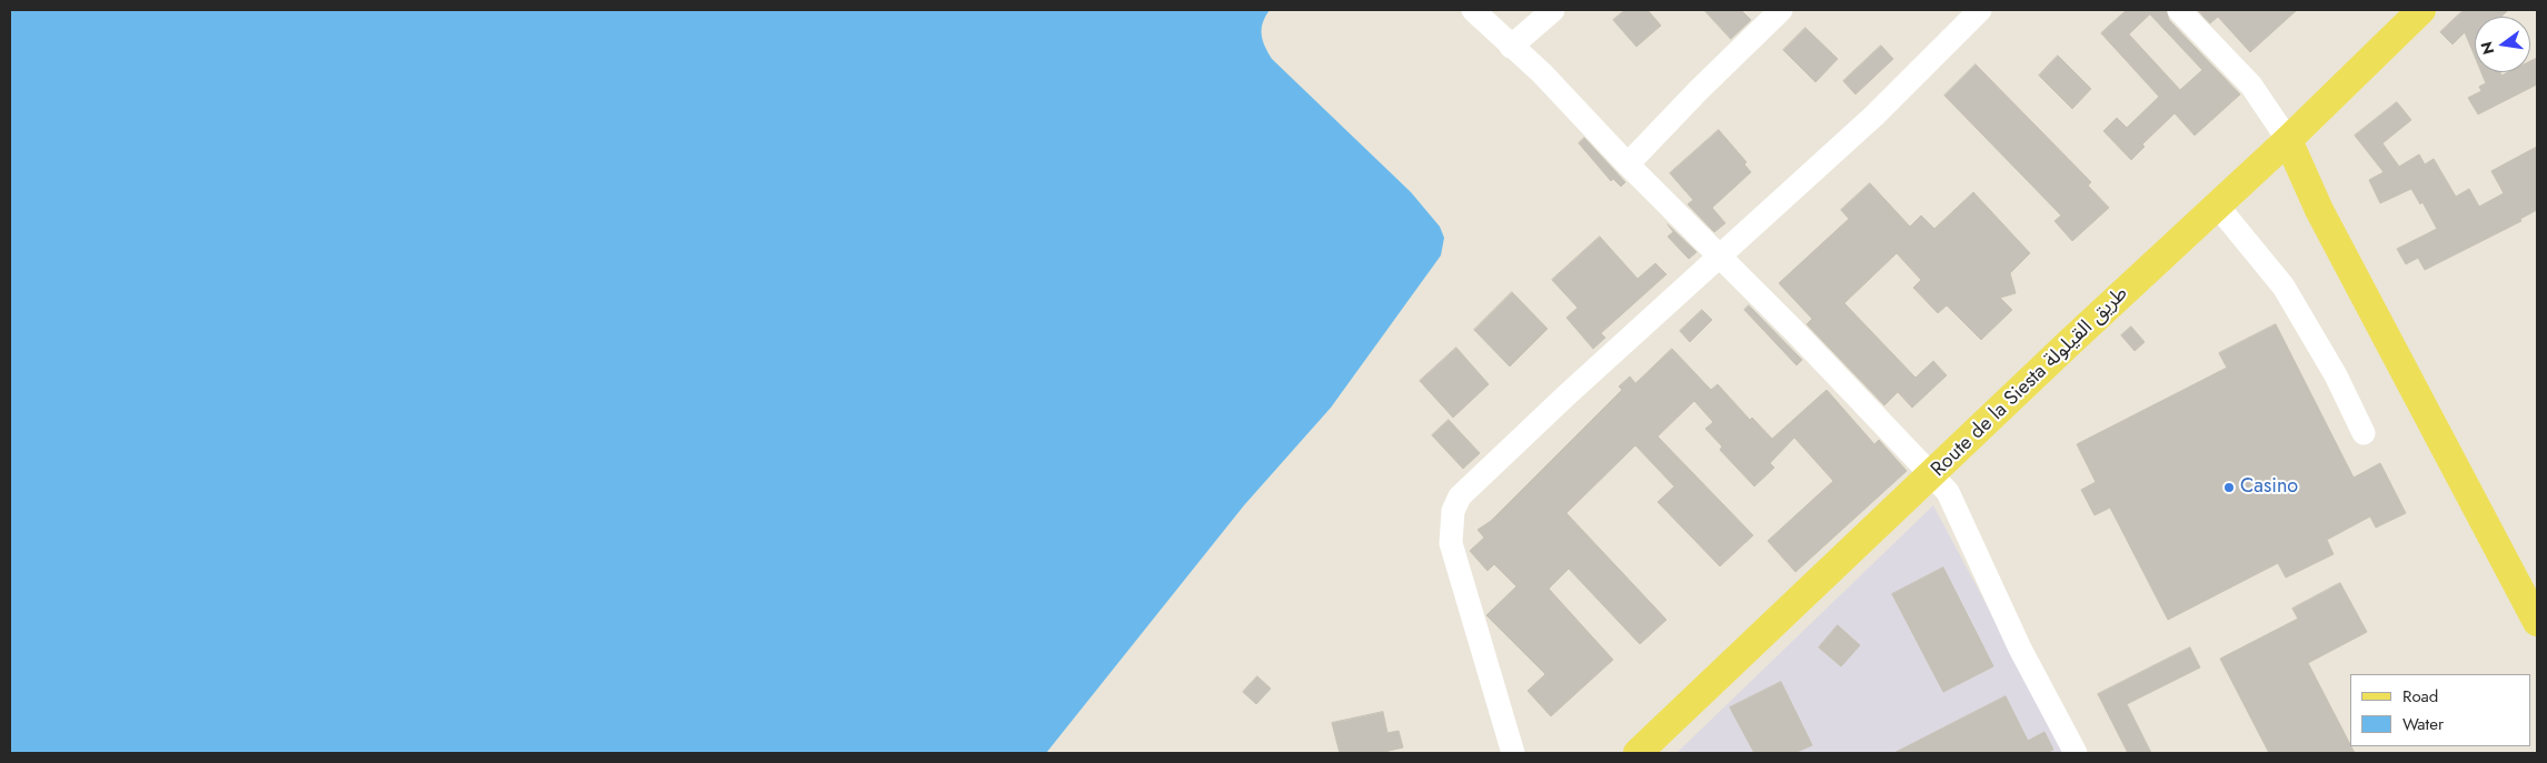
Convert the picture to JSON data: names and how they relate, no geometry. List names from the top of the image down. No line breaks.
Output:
{"streets":{"main road":["Route de la Siesta طريق القيلولة"]},"places":["Casino"],"legend":["Road","Water"],"north":"left"}
